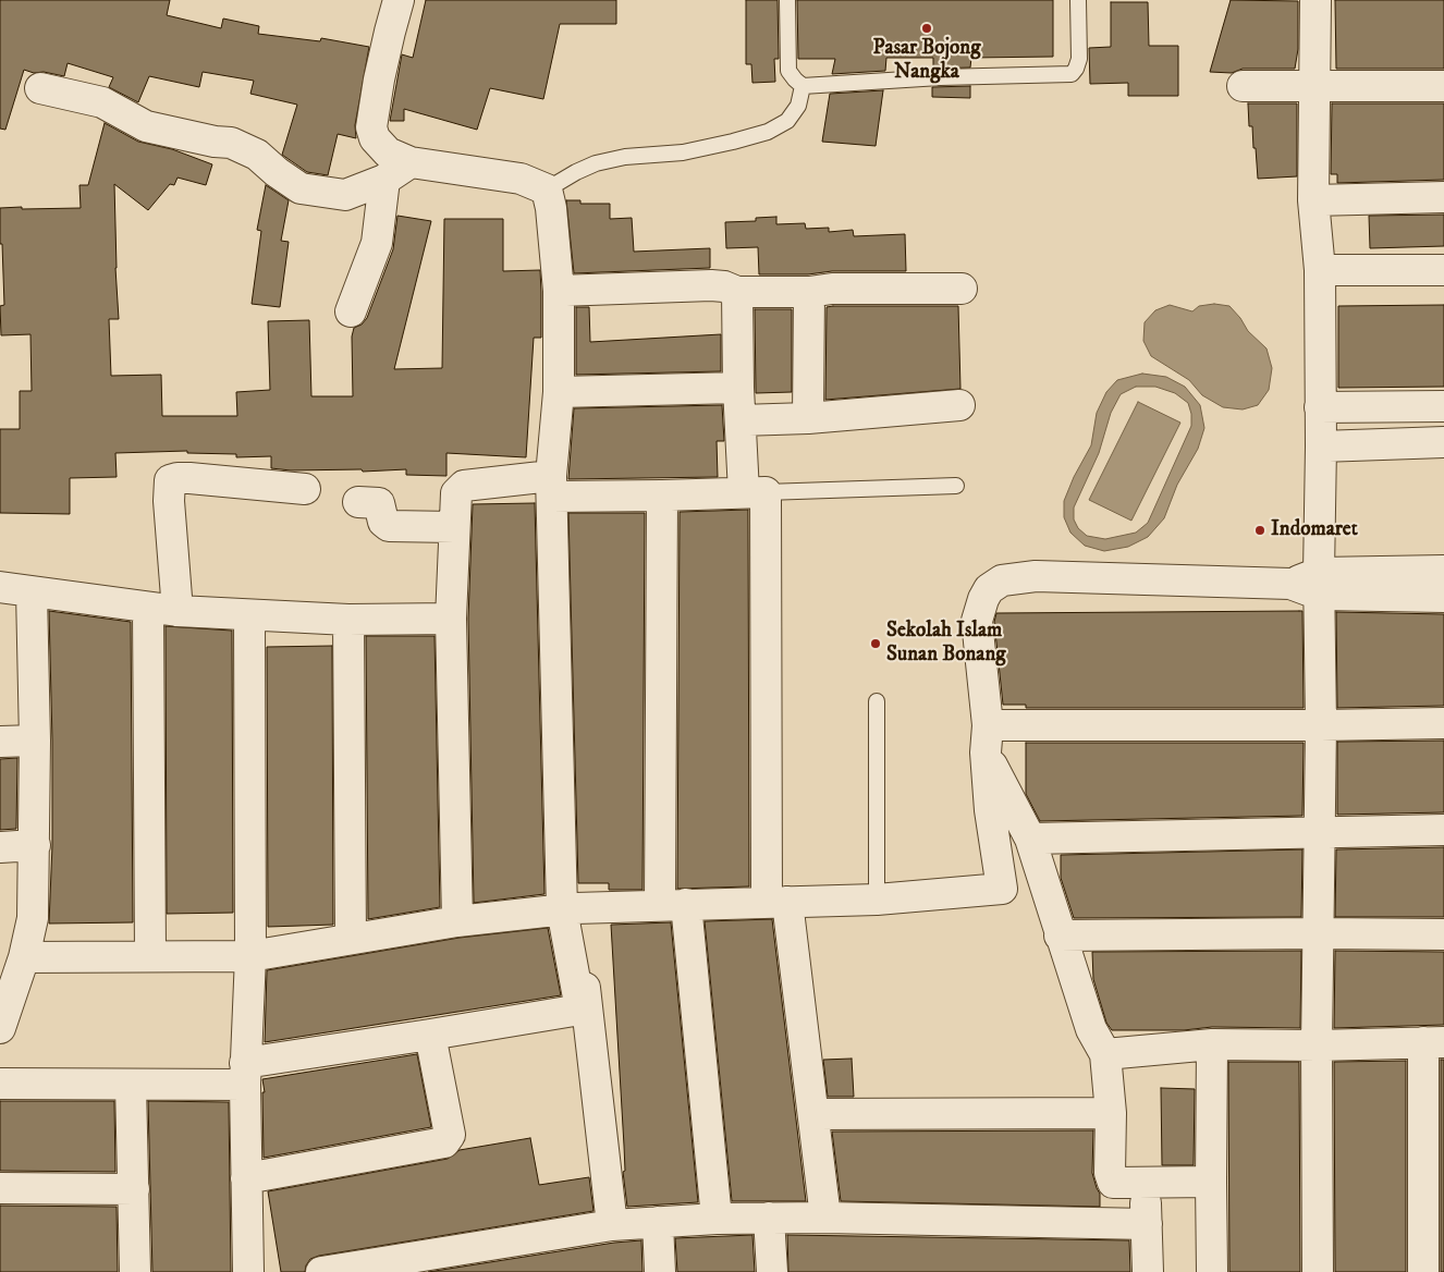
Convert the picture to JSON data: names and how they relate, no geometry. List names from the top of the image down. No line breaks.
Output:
{"places":["Pasar Bojong Nangka","Indomaret","Sekolah Islam Sunan Bonang"]}
